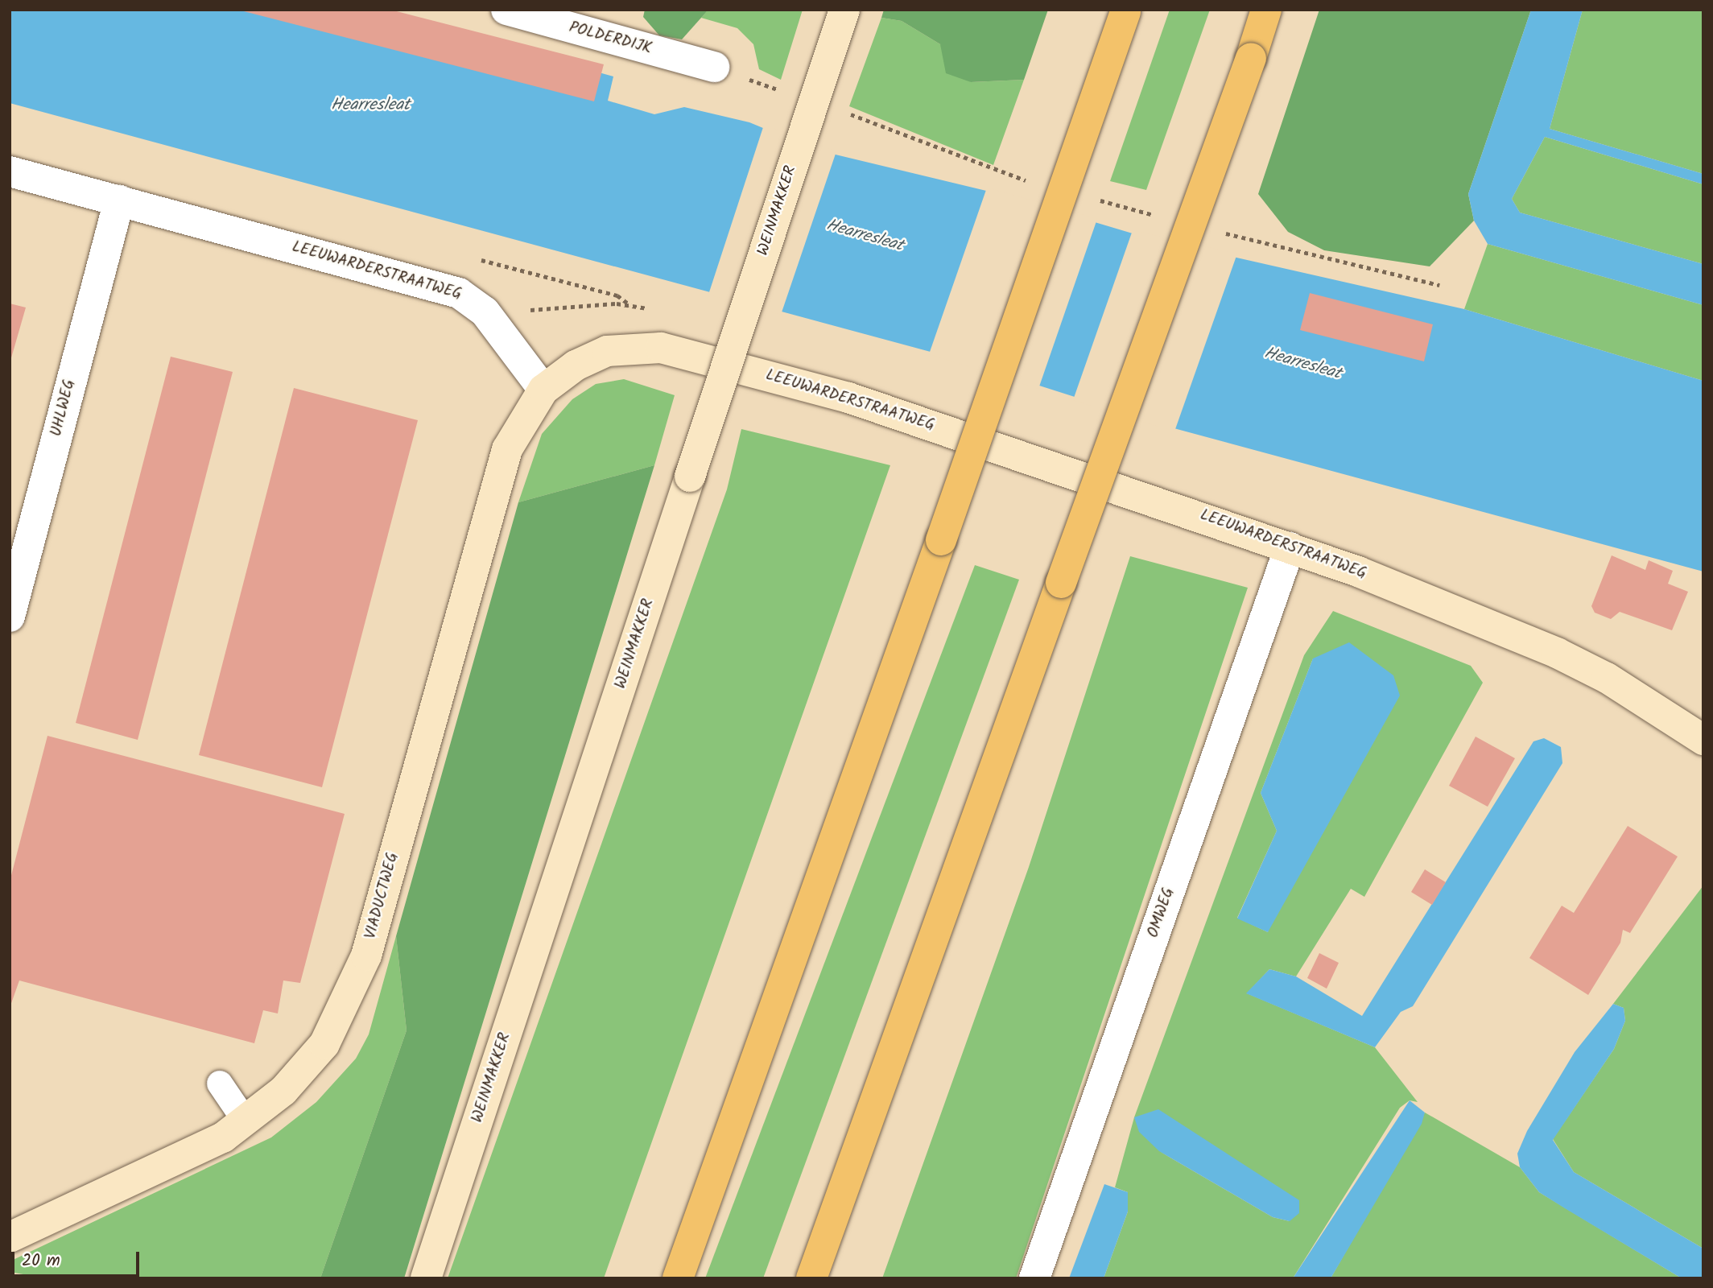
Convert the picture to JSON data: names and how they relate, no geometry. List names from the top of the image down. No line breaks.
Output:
{"streets":{"street":["POLDERDIJK","WEINMAKKER","LEEUWARDERSTRAATWEG","UHLWEG","VIADUCTWEG","OMWEG"]},"crossings":[["LEEUWARDERSTRAATWEG","UHLWEG"],["LEEUWARDERSTRAATWEG","VIADUCTWEG"],["LEEUWARDERSTRAATWEG","OMWEG"]],"water":["Hearresleat"],"scale_bar":"20 m"}
